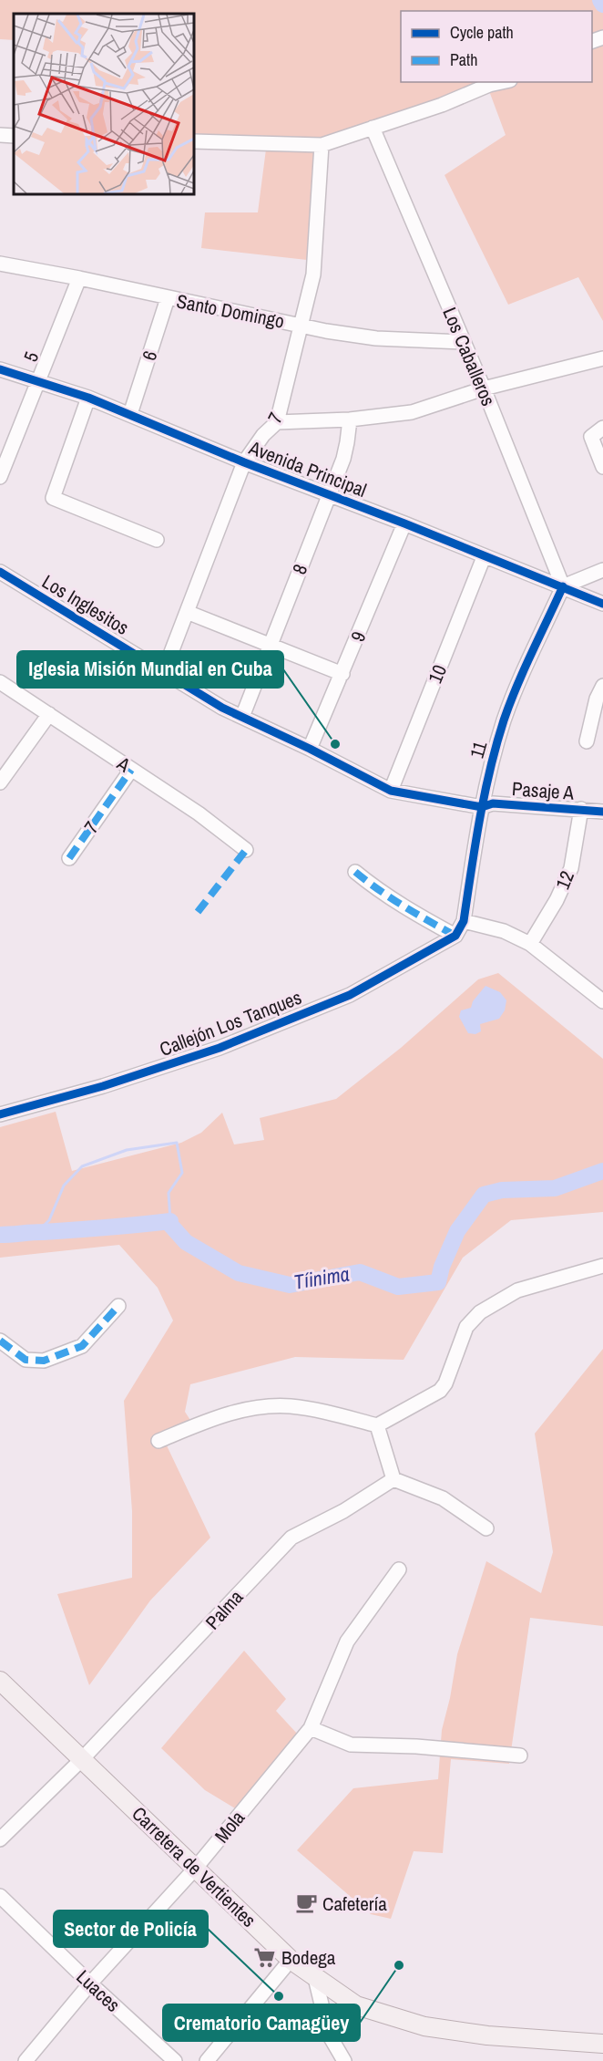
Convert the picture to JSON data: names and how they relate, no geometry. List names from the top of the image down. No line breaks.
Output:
{"streets":{"main road":["Carretera de Vertientes"],"street":["Santo Domingo","6","5","Los Caballeros","7","Avenida Principal","8","Los Inglesitos","9","10","11","A","Pasaje A","12","Callejón Los Tanques","Palma","Mola","Luaces"]},"crossings":[["Santo Domingo","6"],["Santo Domingo","5"],["Santo Domingo","Los Caballeros"],["Santo Domingo","7"],["6","Avenida Principal"],["5","Avenida Principal"],["Los Caballeros","Avenida Principal"],["Los Caballeros","11"],["7","Avenida Principal"],["7","Los Inglesitos"],["7","A"],["Avenida Principal","8"],["Avenida Principal","9"],["Avenida Principal","10"],["Avenida Principal","11"],["8","Los Inglesitos"],["Los Inglesitos","9"],["Los Inglesitos","10"],["Los Inglesitos","11"],["Los Inglesitos","Pasaje A"],["11","Pasaje A"],["11","Callejón Los Tanques"],["Pasaje A","12"],["Palma","Carretera de Vertientes"],["Mola","Carretera de Vertientes"],["Mola","Luaces"]],"water":["Tíinima"],"places":{"other":["Iglesia Misión Mundial en Cuba","Crematorio Camagüey","Sector de Policía"],"cafe":["Cafetería"],"supermarket":["Bodega"]},"legend":["Cycle path","Path"]}
